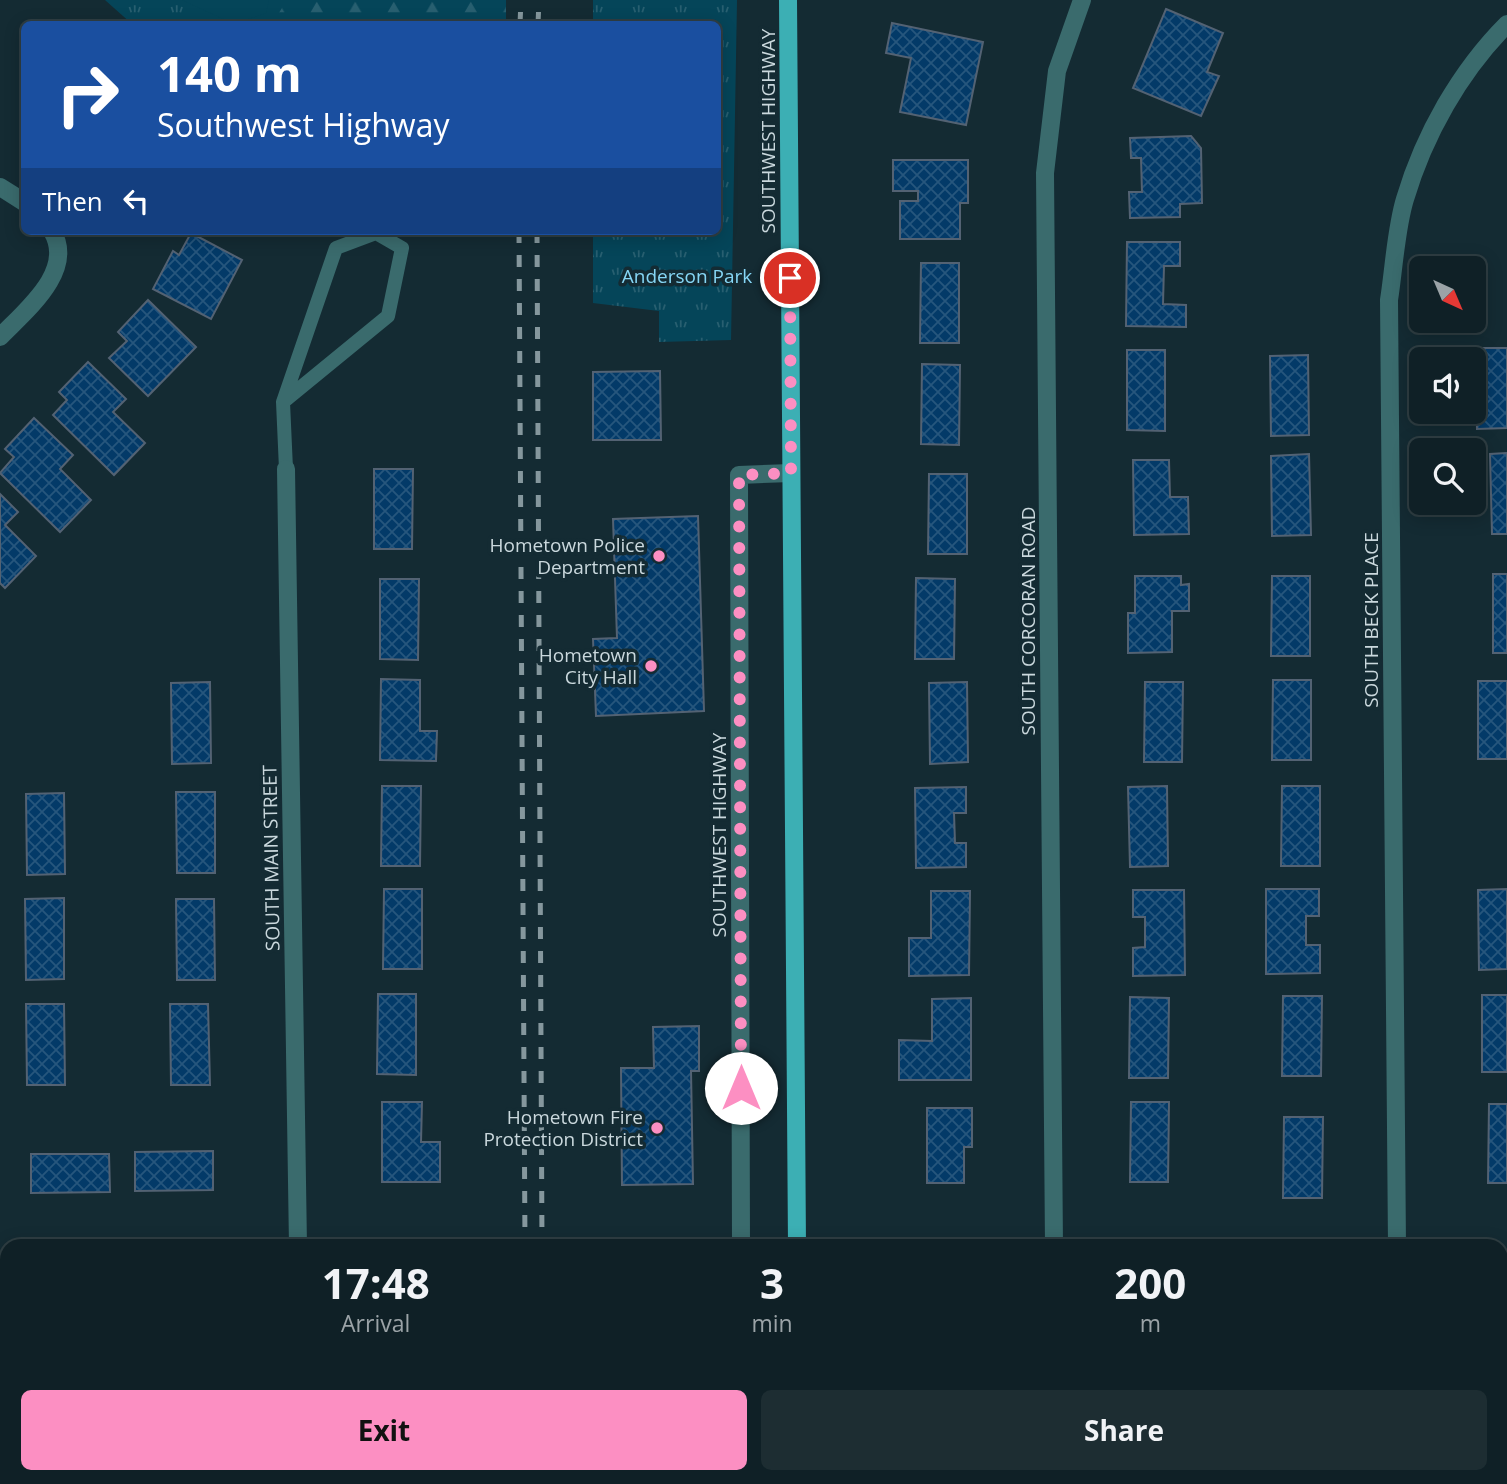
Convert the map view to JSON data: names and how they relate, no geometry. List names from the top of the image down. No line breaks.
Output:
{"streets":{"main road":["SOUTHWEST HIGHWAY"],"street":["SOUTH BECK PLACE","SOUTH CORCORAN ROAD","SOUTH MAIN STREET"]},"parks":["Anderson Park"],"places":["Hometown Police Department","Hometown City Hall","Hometown Fire Protection District"],"north":"bottom right","page":{"turn":["140 m","Southwest Highway"],"then":"Then","eta":["17:48","Arrival","3","min","200","m"],"buttons":["Exit","Share"]}}
